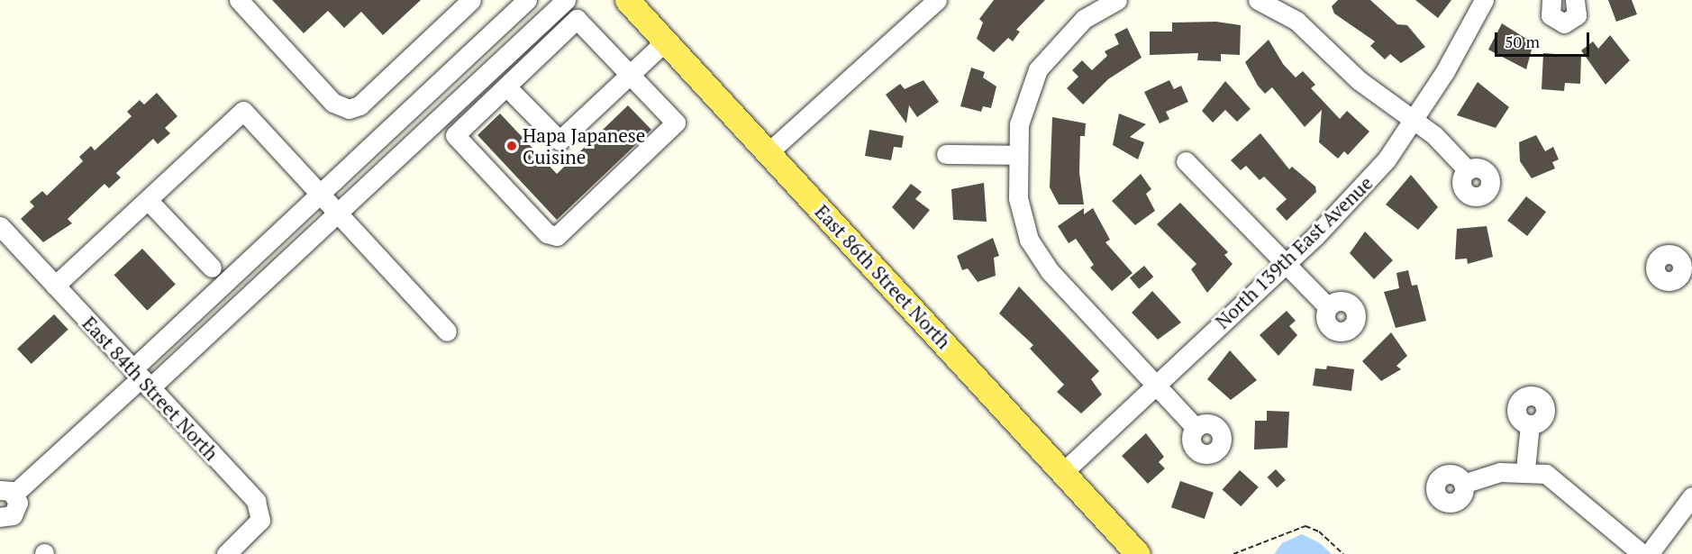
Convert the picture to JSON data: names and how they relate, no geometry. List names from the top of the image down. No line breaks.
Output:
{"streets":{"main road":["East 86th Street North"],"street":["North 139th East Avenue","East 84th Street North"]},"crossings":[["North 139th East Avenue","East 86th Street North"]],"places":["Hapa Japanese Cuisine"],"scale_bar":"50 m"}
